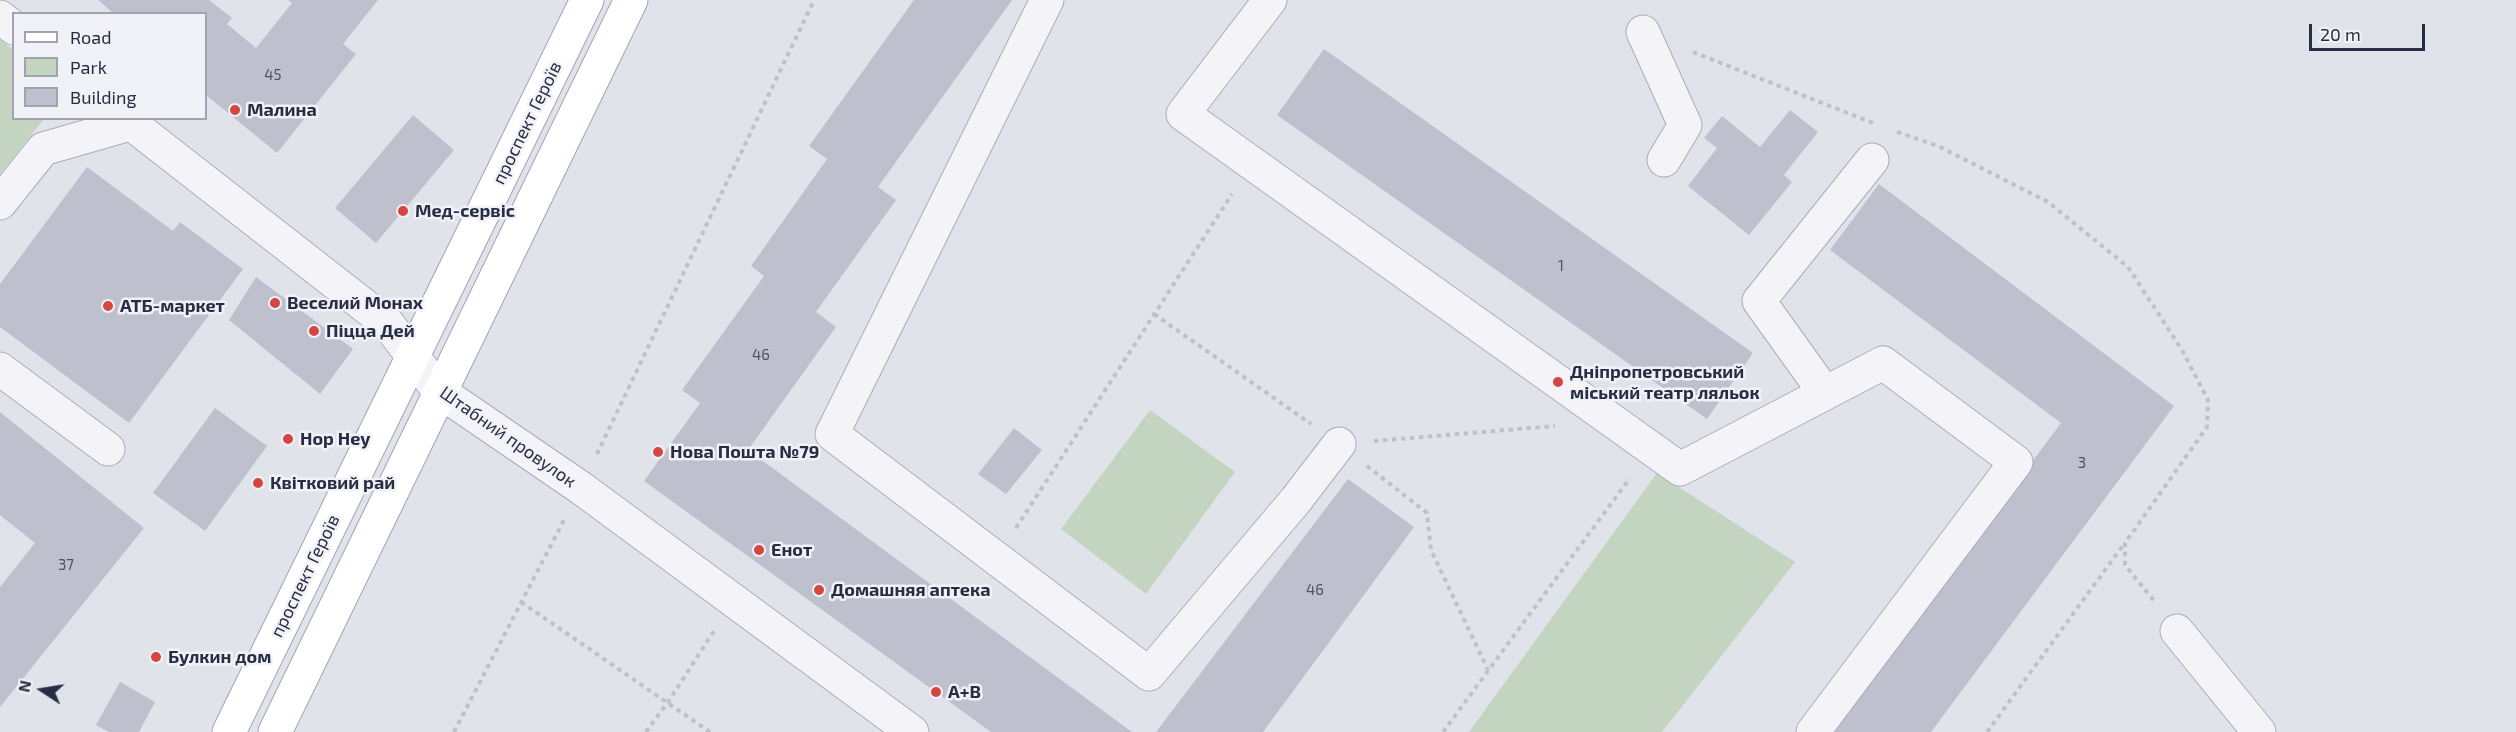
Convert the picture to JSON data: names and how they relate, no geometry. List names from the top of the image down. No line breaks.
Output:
{"streets":{"main road":["проспект Героїв"],"street":["Штабний провулок"]},"crossings":[["проспект Героїв","Штабний провулок"]],"places":["Малина","Мед-сервіс","Веселий Монах","АТБ-маркет","Піцца Дей","Дніпропетровський міський театр ляльок","Hop Hey","Нова Пошта №79","Квітковий рай","Енот","Домашняя аптека","Булкин дом","A+B"],"house_numbers":["45","1","46","3","37","46"],"legend":["Road","Park","Building"],"scale_bar":"20 m","north":"left"}
